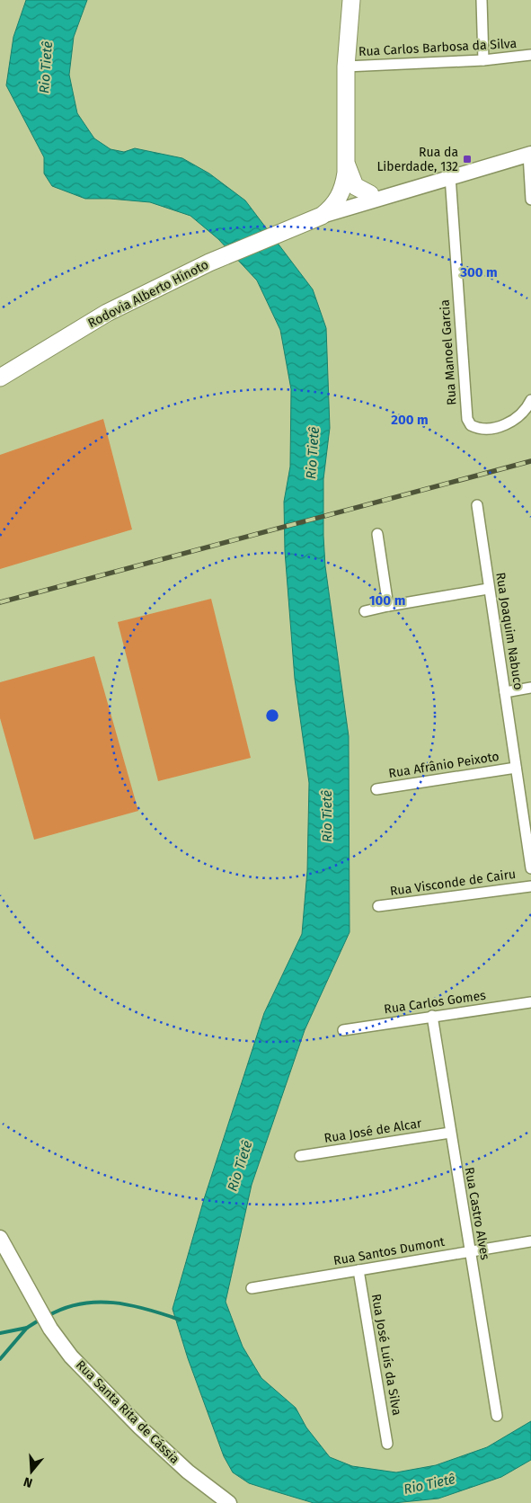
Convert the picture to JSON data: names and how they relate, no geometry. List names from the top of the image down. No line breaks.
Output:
{"streets":{"main road":["Rodovia Alberto Hinoto"],"street":["Rua Carlos Barbosa da Silva","Rua Manoel Garcia","Rua Joaquim Nabuco","Rua Afrânio Peixoto","Rua Visconde de Cairu","Rua Carlos Gomes","Rua José de Alcar","Rua Castro Alves","Rua Santos Dumont","Rua José Luís da Silva","Rua Santa Rita de Cássia"]},"crossings":[["Rua Carlos Barbosa da Silva","Rodovia Alberto Hinoto"],["Rua Joaquim Nabuco","Rua Afrânio Peixoto"],["Rua Carlos Gomes","Rua Castro Alves"],["Rua José de Alcar","Rua Castro Alves"],["Rua Castro Alves","Rua Santos Dumont"],["Rua Santos Dumont","Rua José Luís da Silva"]],"water":["Rio Tietê"],"places":{"transit":["Rua da Liberdade, 132"]},"north":"bottom","rings":["300 m","200 m","100 m"]}
